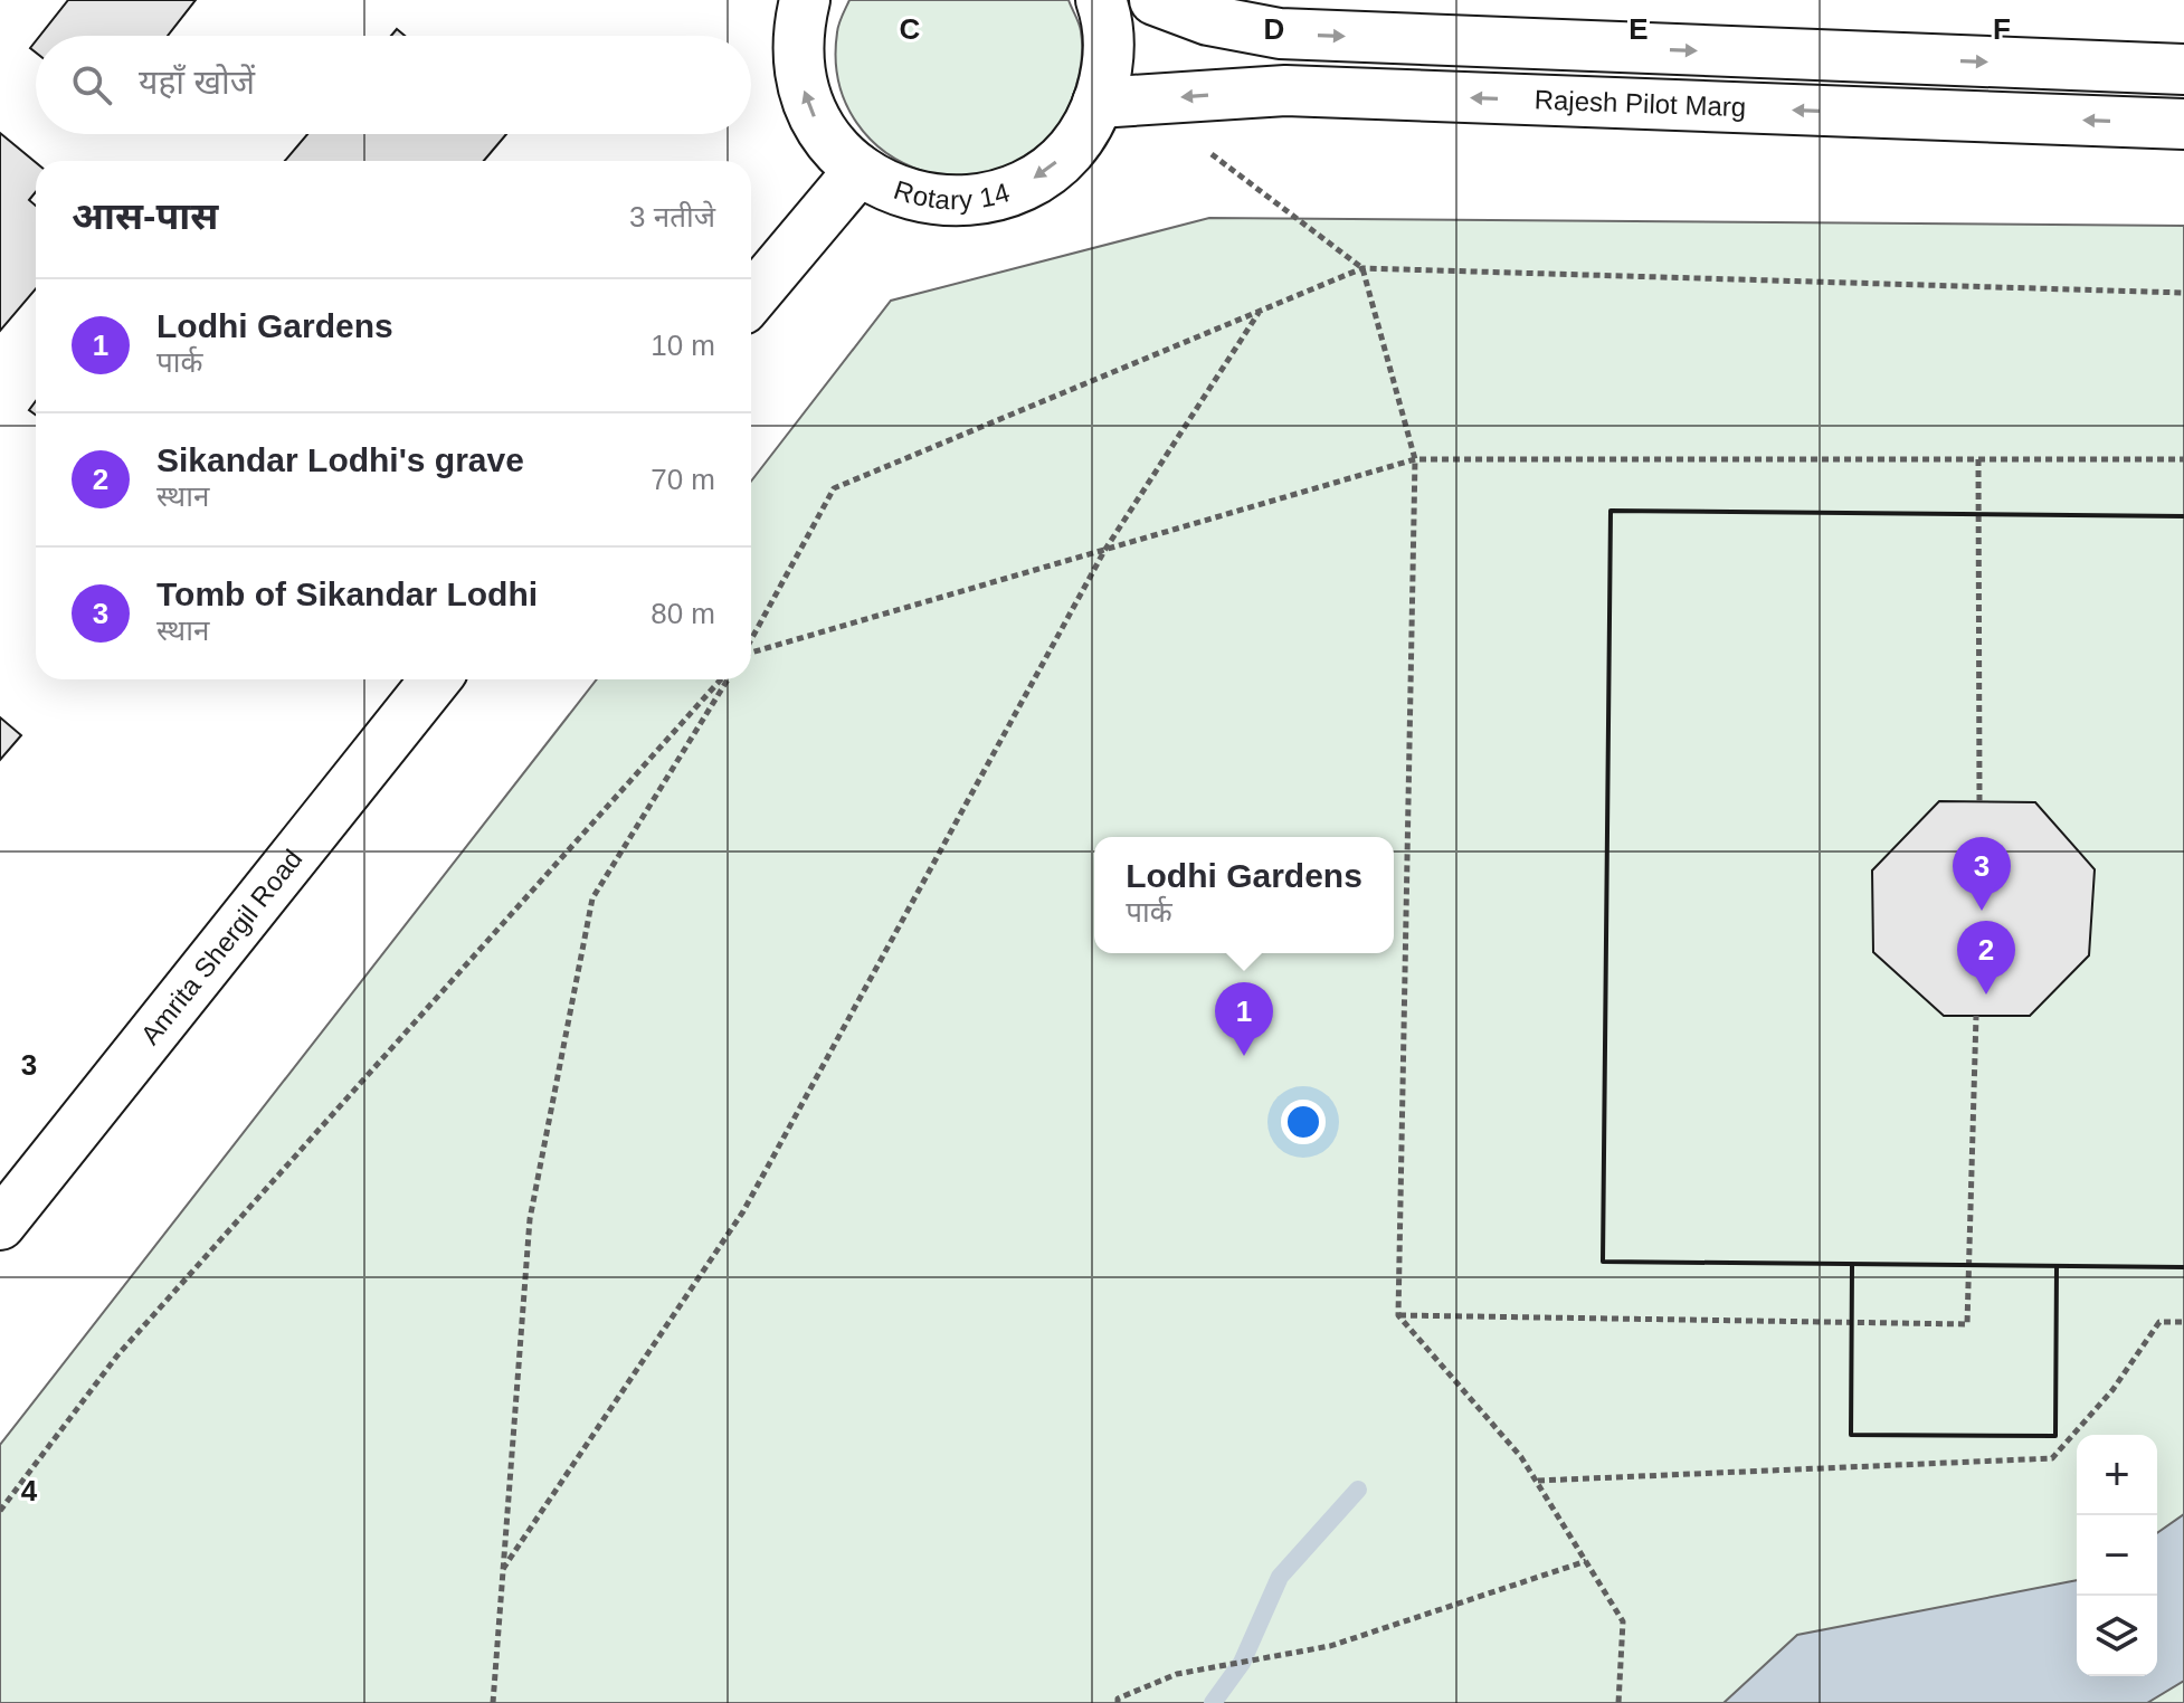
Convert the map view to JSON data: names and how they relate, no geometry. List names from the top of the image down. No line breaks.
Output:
{"streets":{"main road":["Rajesh Pilot Marg","Rotary 14","Amrita Shergil Road"]},"crossings":[["Rajesh Pilot Marg","Rotary 14"]],"page":{"search":"यहाँ खोजें","heading":["आस-पास","3 नतीजे"],"list":[{"mark":"1","name":"Lodhi Gardens","note":"पार्क","value":"10 m"},{"mark":"2","name":"Sikandar Lodhi's grave","note":"स्थान","value":"70 m"},{"mark":"3","name":"Tomb of Sikandar Lodhi","note":"स्थान","value":"80 m"}],"popup":["Lodhi Gardens","पार्क"],"pins":["3","2","1"],"map_buttons":["+","−"]},"grid":{"columns":["C","D","E","F"],"rows":["3","4"]}}
